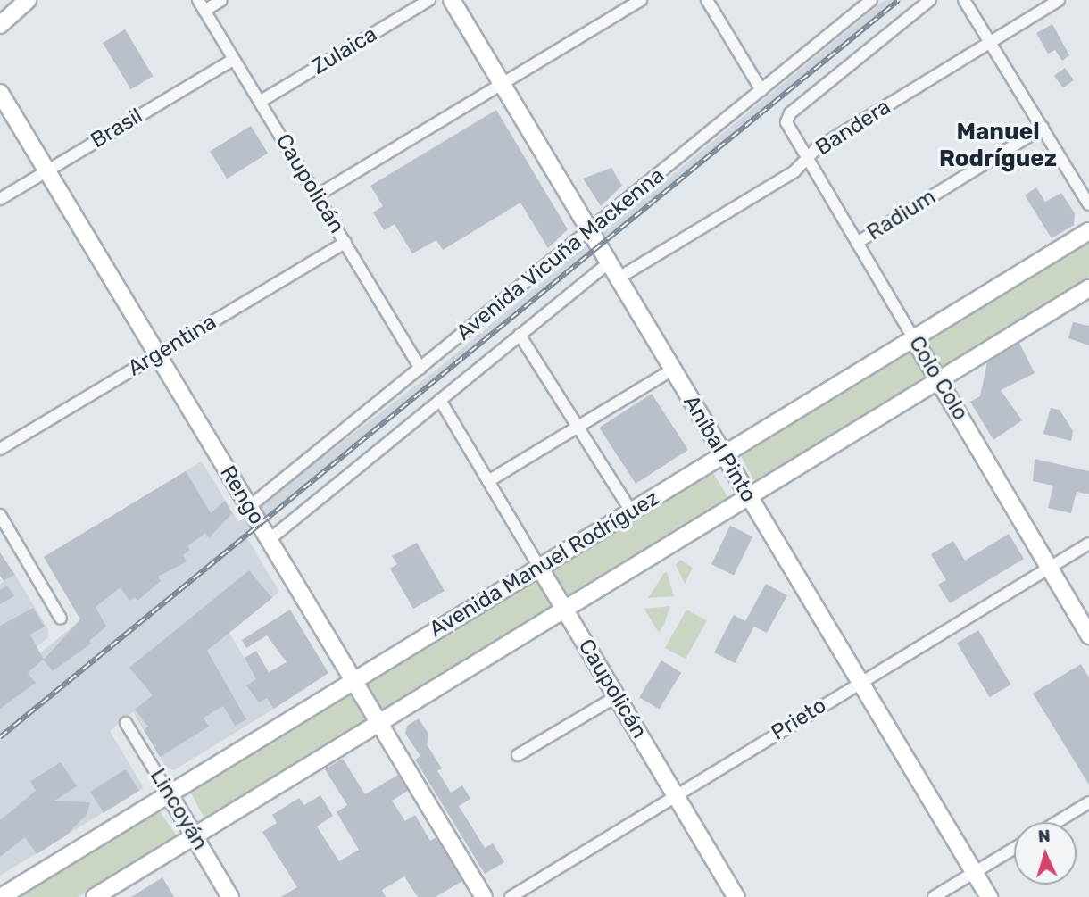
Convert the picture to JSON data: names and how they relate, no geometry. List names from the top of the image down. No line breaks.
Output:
{"streets":{"main road":["Caupolicán","Colo Colo","Aníbal Pinto","Rengo","Avenida Manuel Rodríguez","Lincoyán"],"street":["Zulaica","Bandera","Brasil","Radium","Avenida Vicuña Mackenna","Argentina","Prieto"]},"crossings":[["Zulaica","Caupolicán"],["Bandera","Colo Colo"],["Bandera","Aníbal Pinto"],["Brasil","Caupolicán"],["Brasil","Rengo"],["Caupolicán","Avenida Vicuña Mackenna"],["Caupolicán","Argentina"],["Caupolicán","Avenida Manuel Rodríguez"],["Caupolicán","Prieto"],["Radium","Colo Colo"],["Avenida Vicuña Mackenna","Aníbal Pinto"],["Avenida Vicuña Mackenna","Rengo"],["Argentina","Rengo"],["Colo Colo","Avenida Manuel Rodríguez"],["Colo Colo","Prieto"],["Aníbal Pinto","Avenida Manuel Rodríguez"],["Aníbal Pinto","Prieto"],["Rengo","Avenida Manuel Rodríguez"],["Avenida Manuel Rodríguez","Lincoyán"]],"districts":["Manuel Rodríguez"],"north":"top"}
